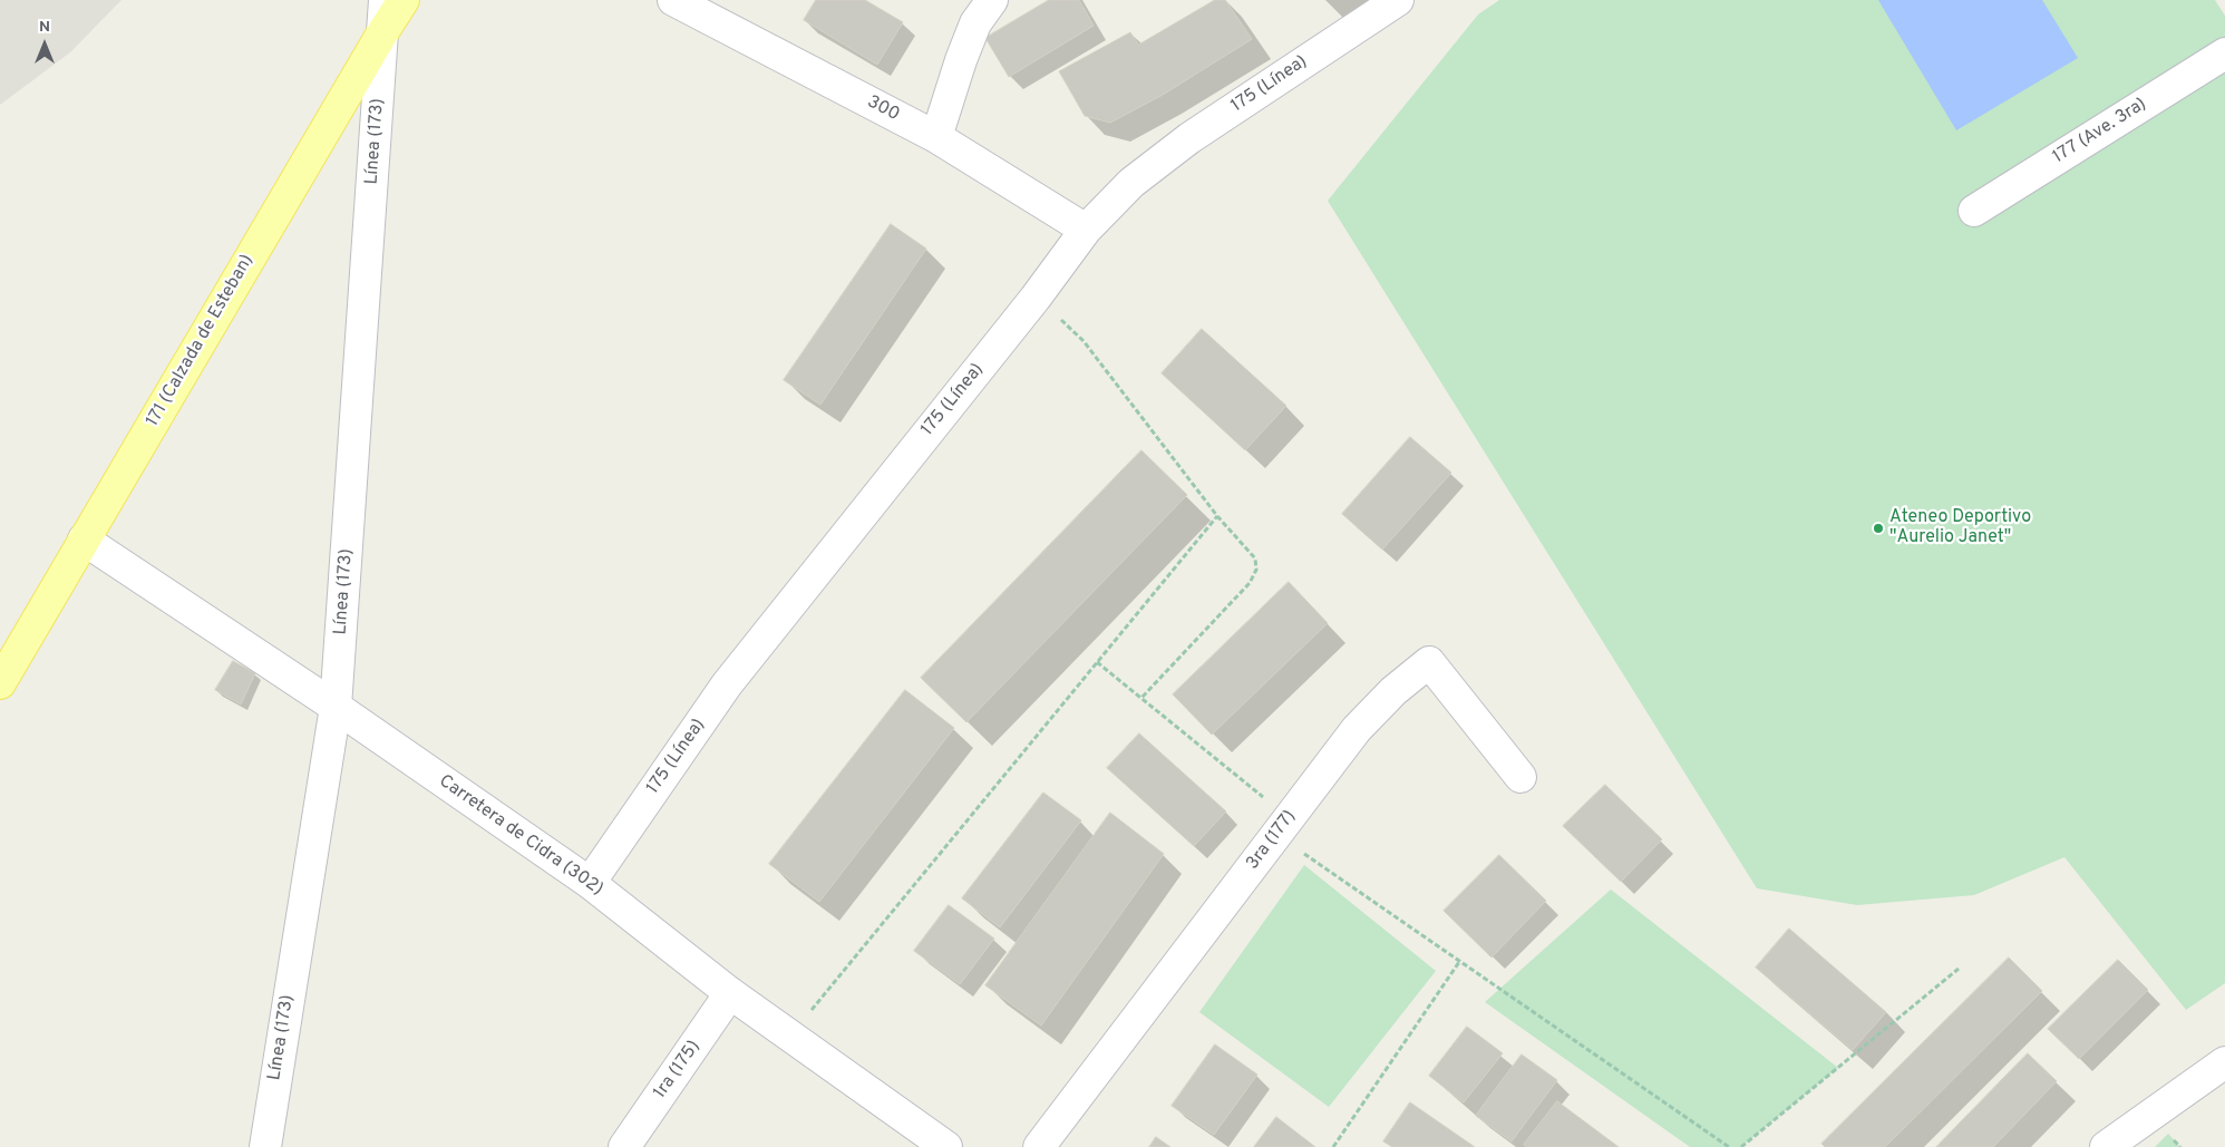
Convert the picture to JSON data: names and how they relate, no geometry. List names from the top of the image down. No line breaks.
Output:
{"streets":{"main road":["171 (Calzada de Esteban)"],"street":["175 (Línea)","300","177 (Ave. 3ra)","Línea (173)","Carretera de Cidra (302)","3ra (177)","1ra (175)"]},"crossings":[["175 (Línea)","300"],["175 (Línea)","Carretera de Cidra (302)"],["Línea (173)","171 (Calzada de Esteban)"],["Línea (173)","Carretera de Cidra (302)"],["171 (Calzada de Esteban)","Carretera de Cidra (302)"],["Carretera de Cidra (302)","1ra (175)"]],"places":["Ateneo Deportivo \"Aurelio Janet\""],"north":"top"}
